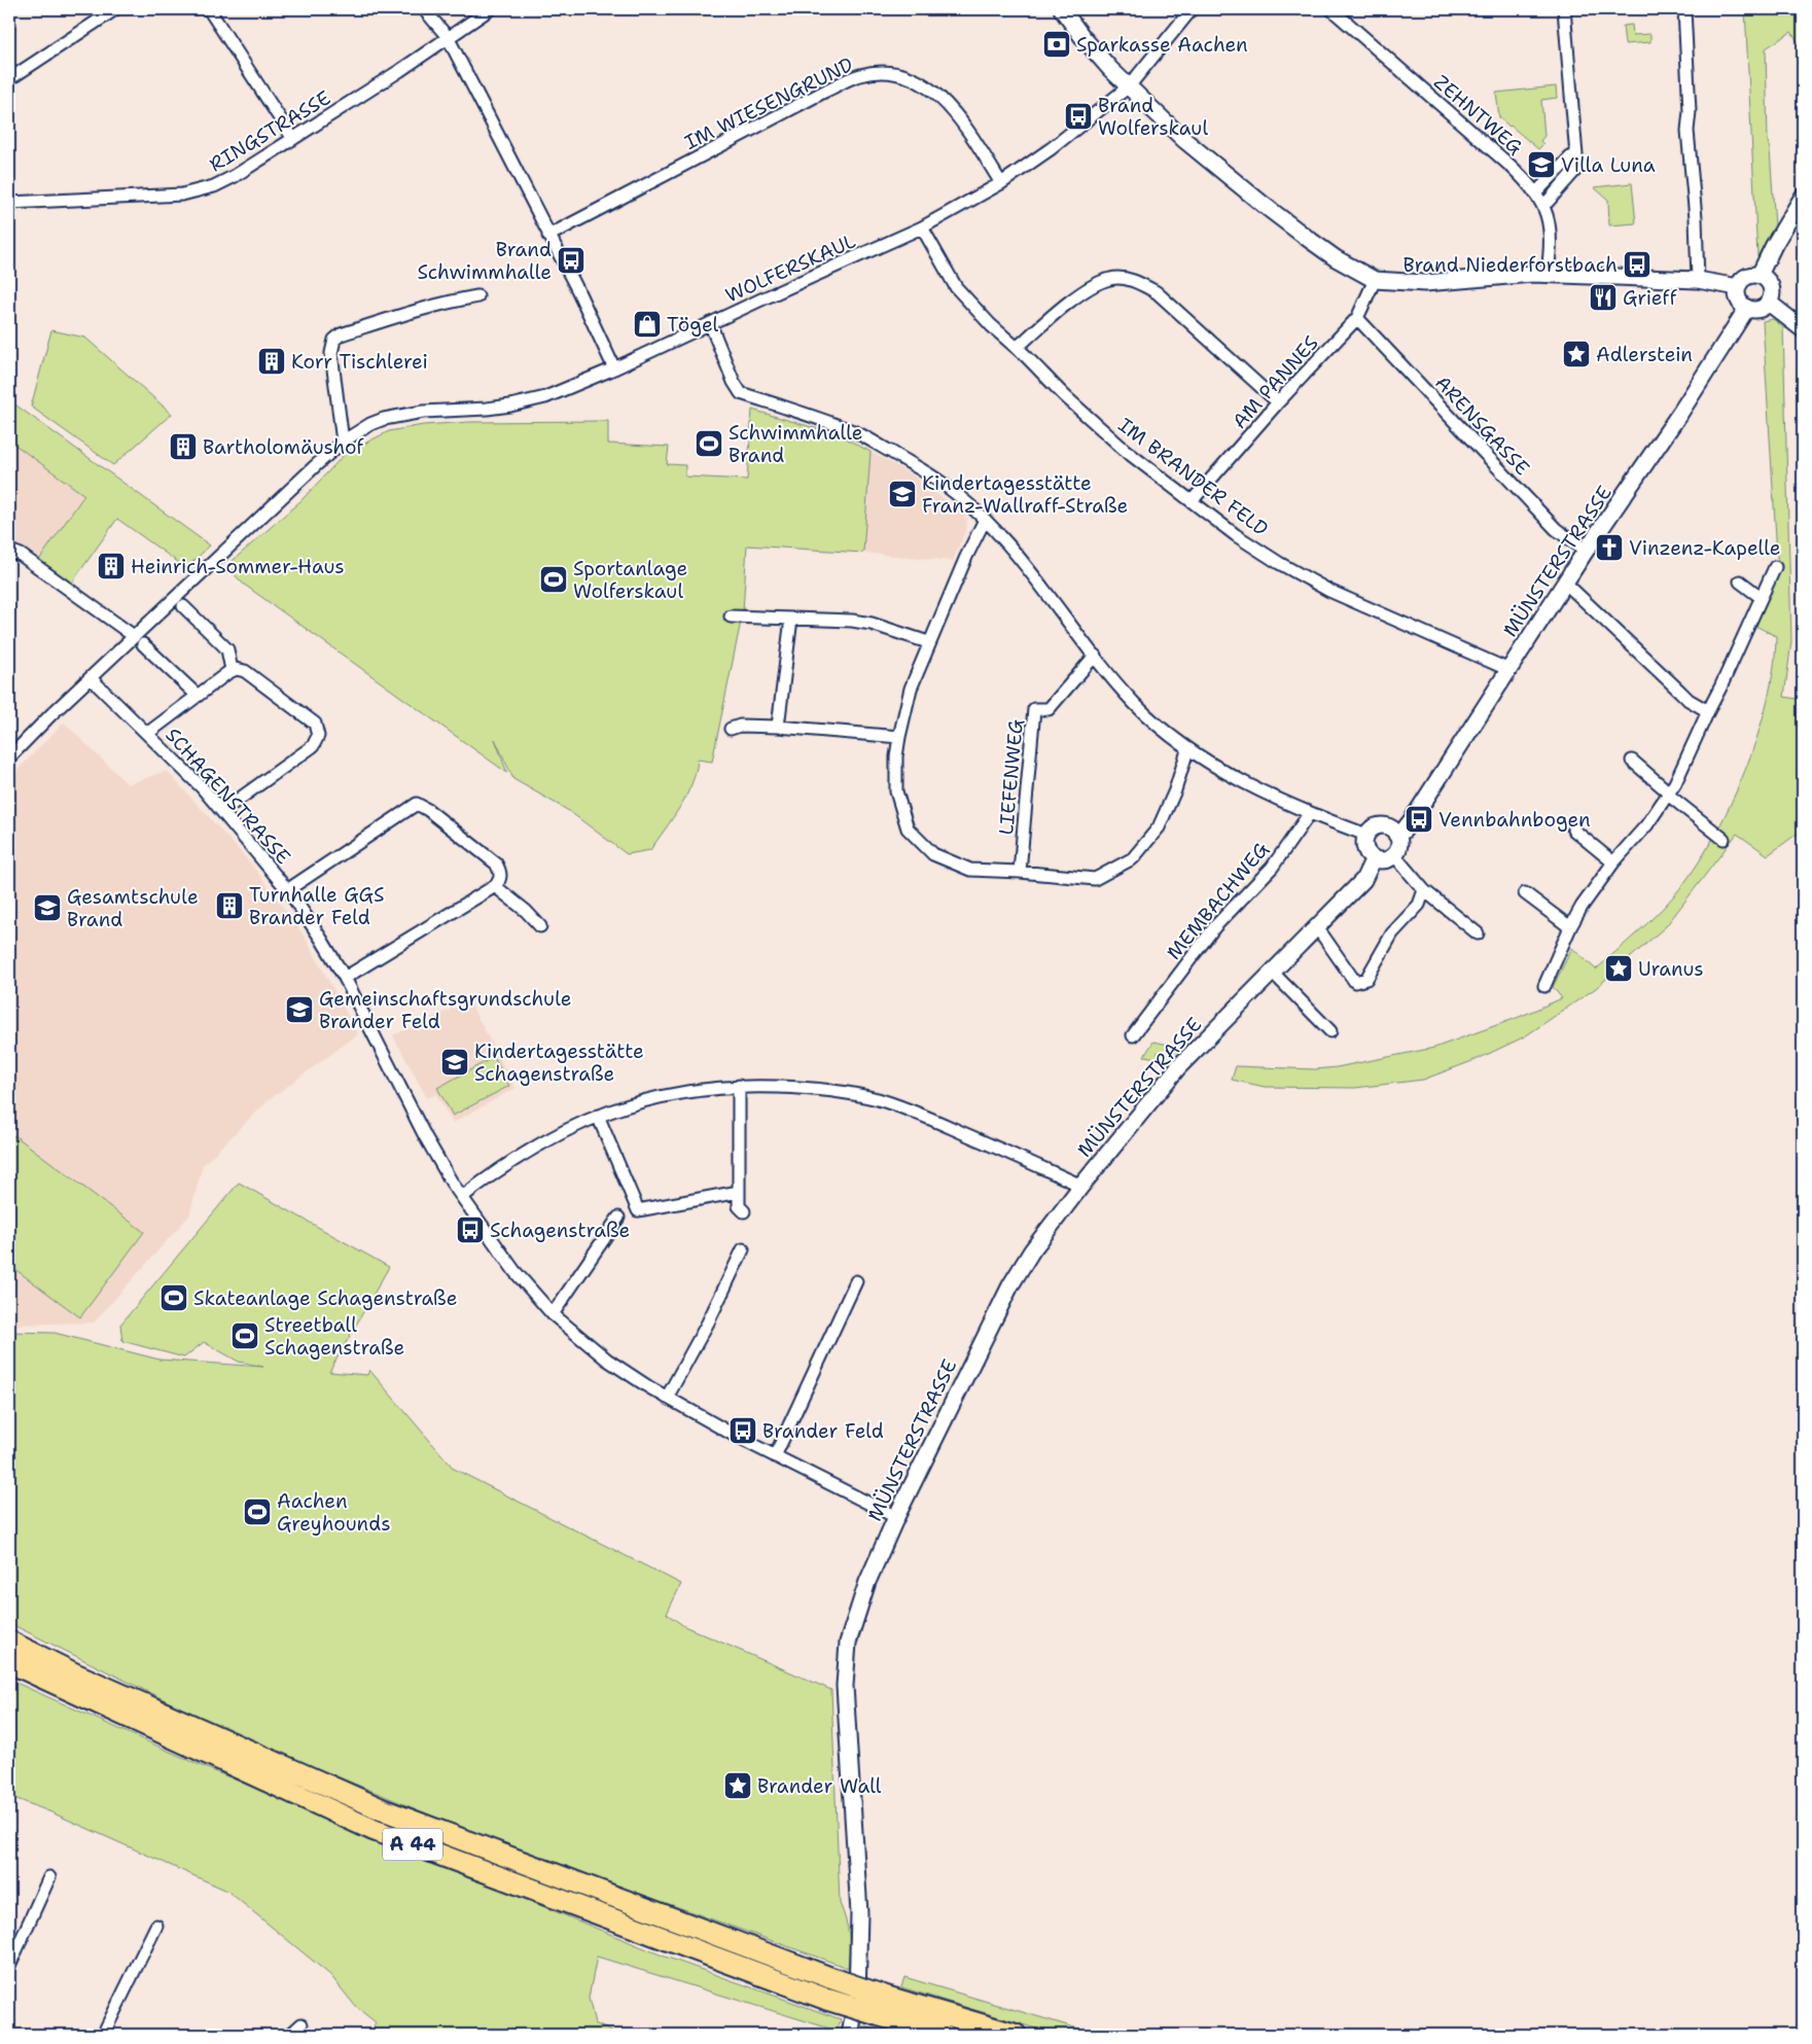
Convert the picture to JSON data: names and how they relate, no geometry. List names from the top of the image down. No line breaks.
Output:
{"streets":{"highway":["A 44"],"street":["IM WIESENGRUND","ZEHNTWEG","RINGSTRASSE","WOLFERSKAUL","AM PANNES","ARENSGASSE","IM BRANDER FELD","MÜNSTERSTRASSE","LIEFENWEG","SCHAGENSTRASSE","MEMBACHWEG"]},"crossings":[["IM WIESENGRUND","WOLFERSKAUL"],["WOLFERSKAUL","IM BRANDER FELD"],["WOLFERSKAUL","SCHAGENSTRASSE"],["AM PANNES","ARENSGASSE"],["AM PANNES","IM BRANDER FELD"],["ARENSGASSE","MÜNSTERSTRASSE"],["IM BRANDER FELD","MÜNSTERSTRASSE"],["MÜNSTERSTRASSE","SCHAGENSTRASSE"]],"places":{"bank":["Sparkasse Aachen"],"bus stop":["Brand Wolferskaul","Brand Schwimmhalle","Brand Niederforstbach","Vennbahnbogen","Schagenstraße","Brander Feld"],"school or university":["Villa Luna","Kindertagesstätte Franz-Wallraff-Straße","Gesamtschule Brand","Gemeinschaftsgrundschule Brander Feld","Kindertagesstätte Schagenstraße"],"restaurant":["Grieff"],"shop":["Tögel"],"place":["Adlerstein","Uranus","Brander Wall"],"building":["Korr Tischlerei","Bartholomäushof","Heinrich-Sommer-Haus","Turnhalle GGS Brander Feld"],"sports":["Schwimmhalle Brand","Sportanlage Wolferskaul","Skateanlage Schagenstraße","Streetball Schagenstraße","Aachen Greyhounds"],"church":["Vinzenz-Kapelle"]}}
